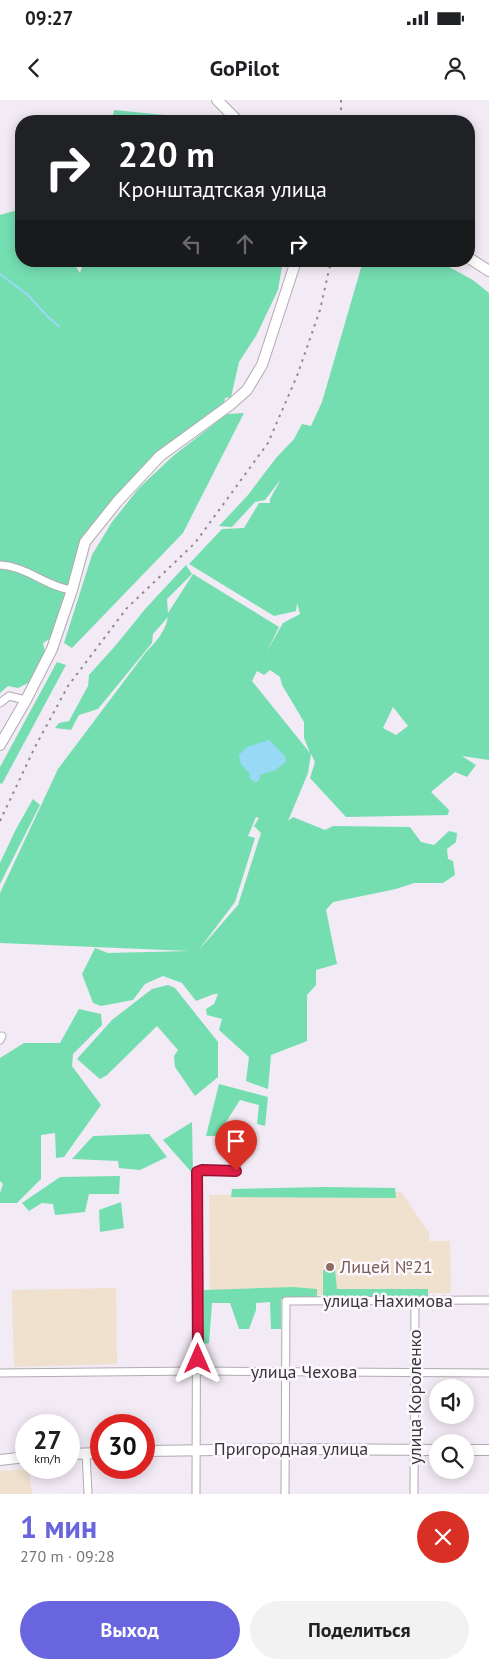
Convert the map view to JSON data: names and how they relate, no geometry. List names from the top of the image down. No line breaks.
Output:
{"streets":{"main road":["Пригородная улица"],"street":["улица Нахимова","улица Чехова","улица Короленко"]},"crossings":[["улица Нахимова","улица Чехова"],["улица Нахимова","улица Короленко"],["улица Чехова","улица Короленко"],["улица Короленко","Пригородная улица"]],"places":["Лицей №21"],"page":{"status":"09:27","header":"GoPilot","turn":["220 m","Кронштадтская улица"],"speed":"27 km/h","limit":"30","heading":["1 мин","270 m · 09:28"],"buttons":["Выход","Поделиться"]}}
